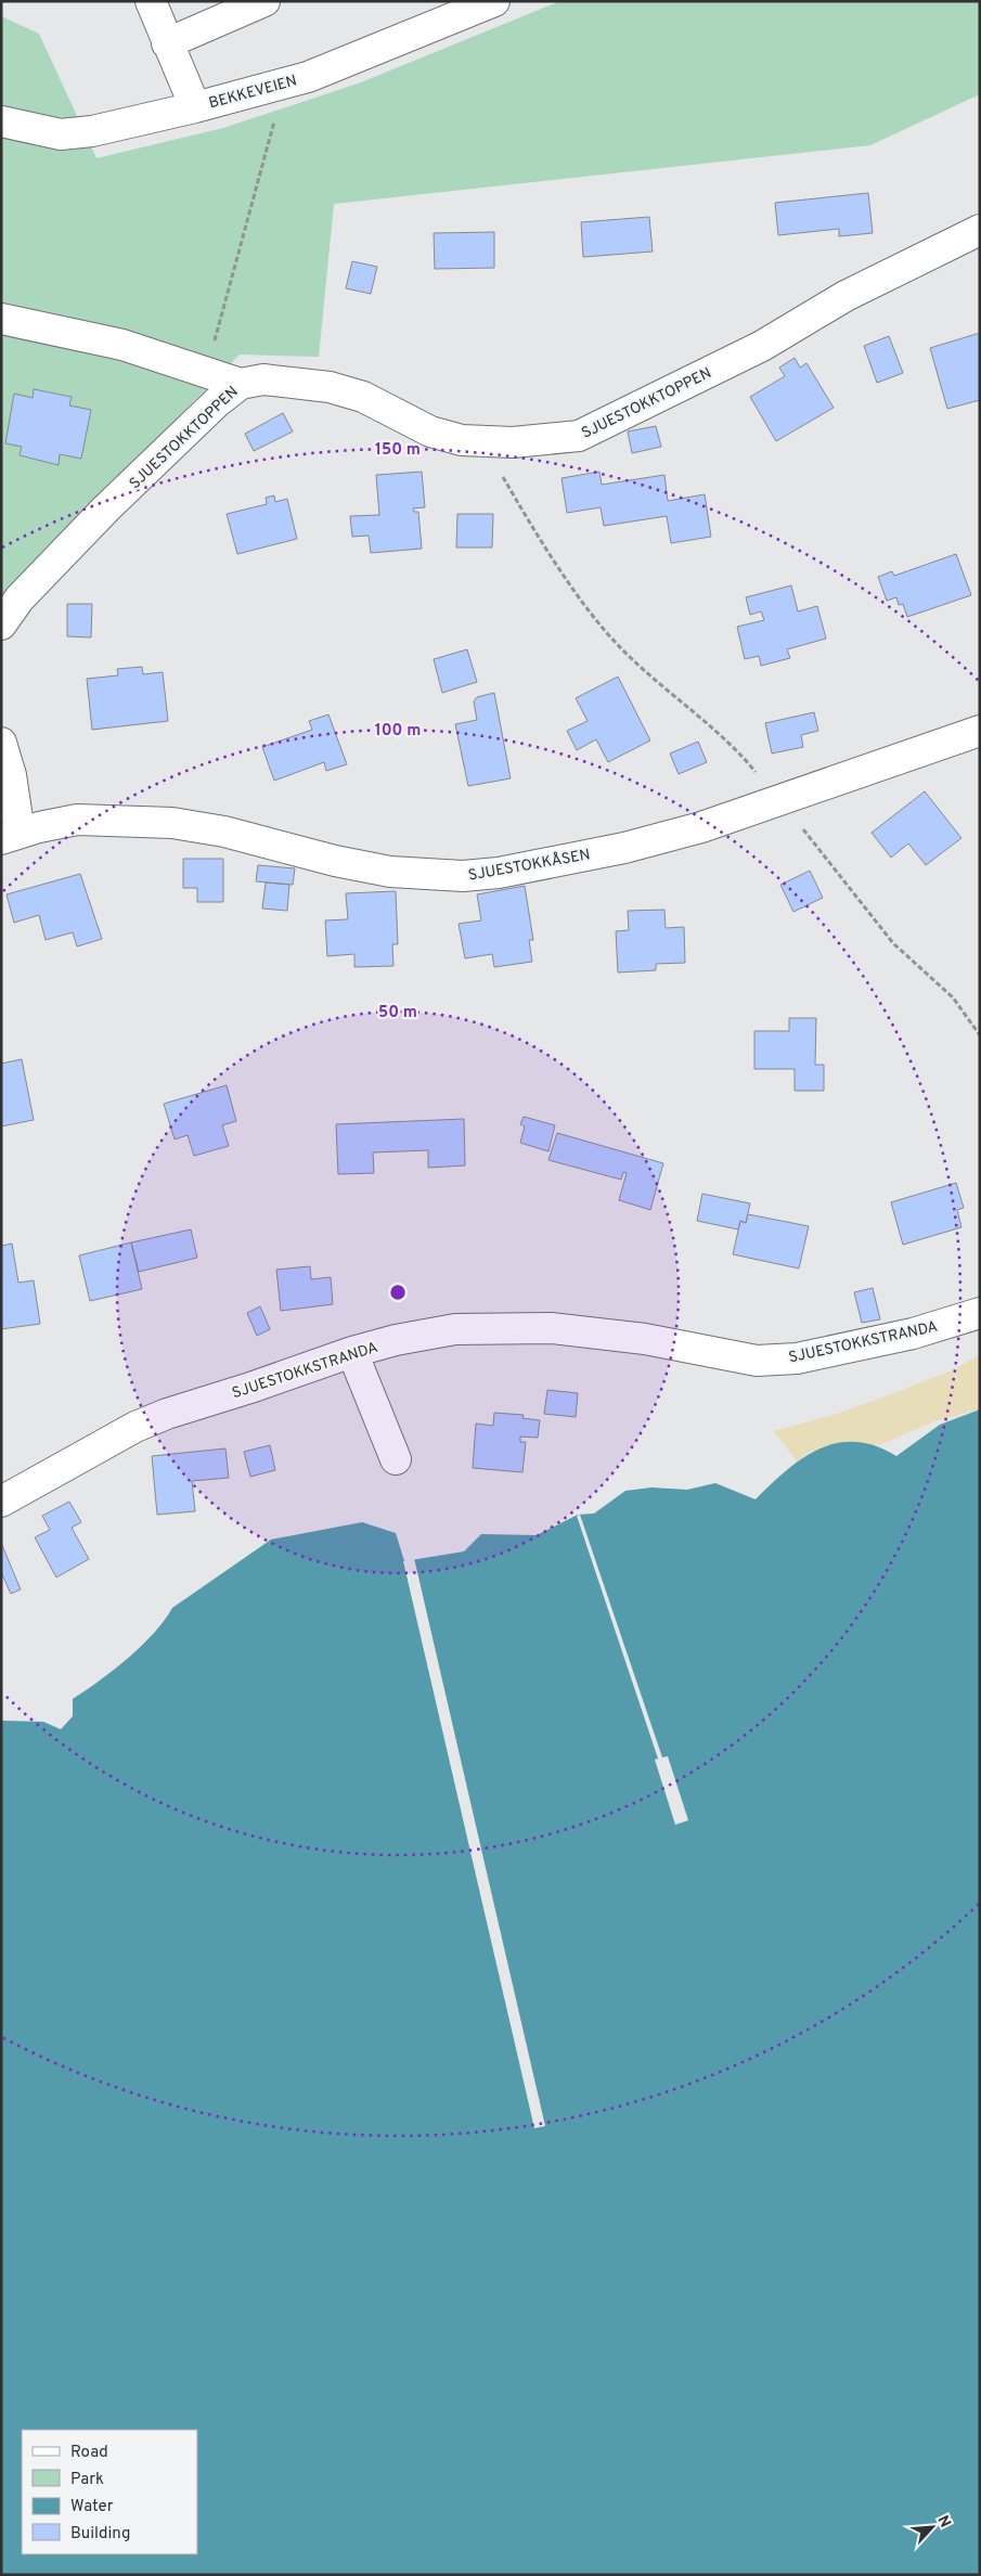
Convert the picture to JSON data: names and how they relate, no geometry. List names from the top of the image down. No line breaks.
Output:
{"streets":{"street":["BEKKEVEIEN","SJUESTOKKTOPPEN","SJUESTOKKÅSEN","SJUESTOKKSTRANDA"]},"legend":["Road","Park","Water","Building"],"north":"top right","rings":["150 m","100 m","50 m"]}
